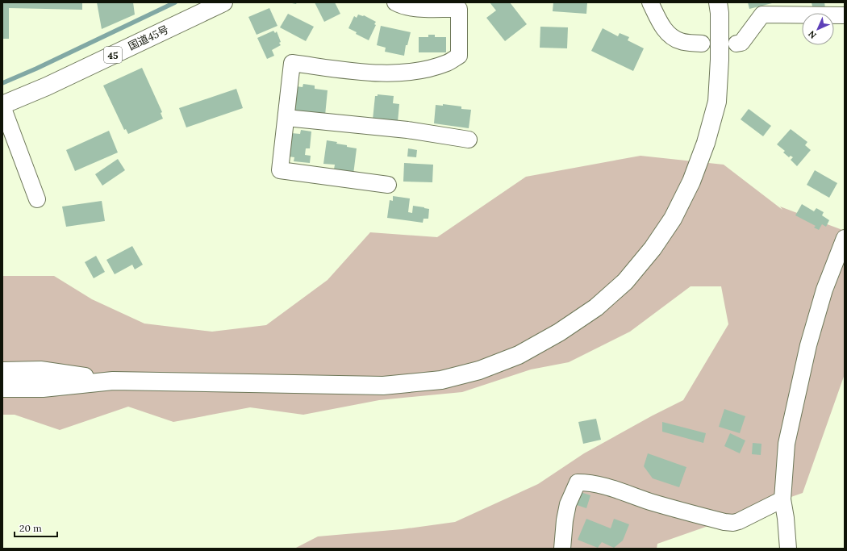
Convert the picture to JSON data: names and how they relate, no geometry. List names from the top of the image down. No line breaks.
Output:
{"streets":{"highway":["国道45号","45"]},"scale_bar":"20 m","north":"bottom left"}
